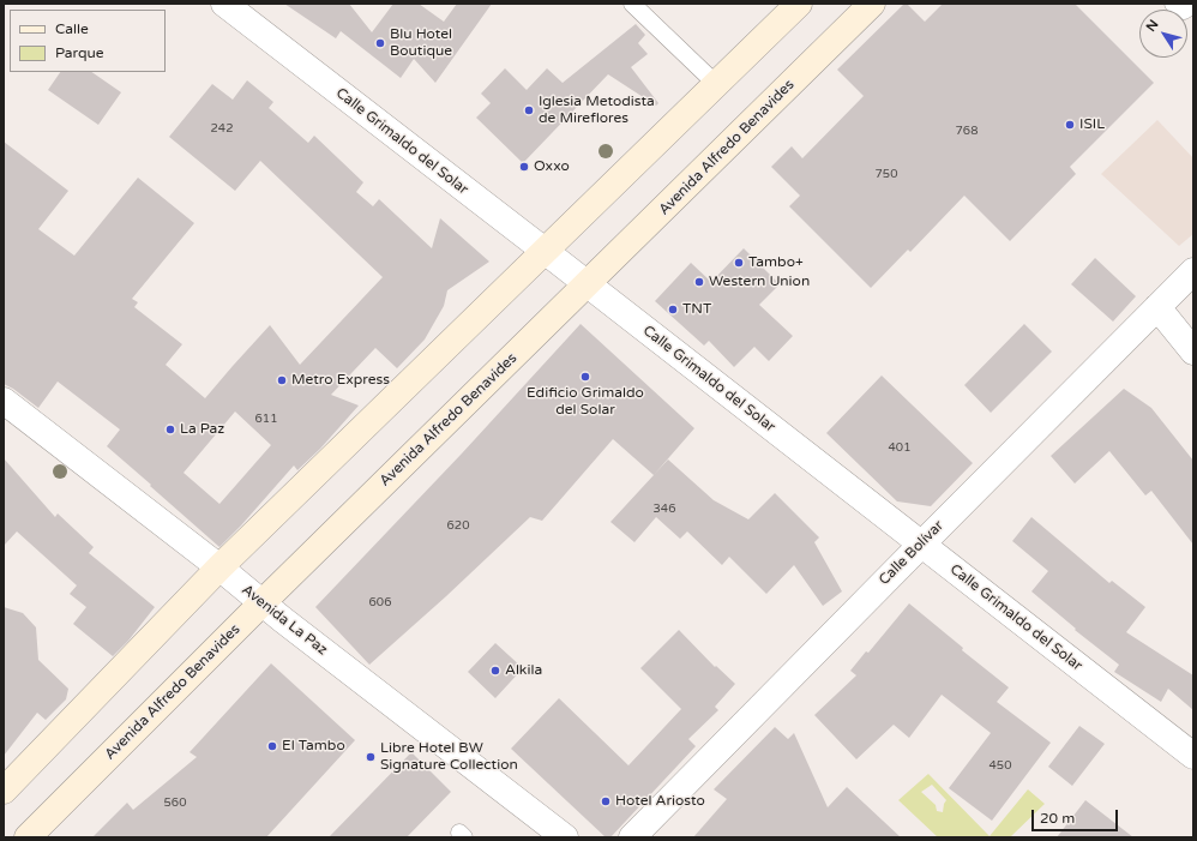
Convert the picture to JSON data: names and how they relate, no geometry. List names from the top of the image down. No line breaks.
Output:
{"streets":{"main road":["Avenida Alfredo Benavides"],"street":["Calle Grimaldo del Solar","Calle Bolívar","Avenida La Paz"]},"crossings":[["Calle Grimaldo del Solar","Avenida Alfredo Benavides"],["Calle Grimaldo del Solar","Calle Bolívar"],["Avenida Alfredo Benavides","Avenida La Paz"]],"places":["Blu Hotel Boutique","Iglesia Metodista de Mireflores","ISIL","Oxxo","Tambo+","Western Union","TNT","Edificio Grimaldo del Solar","Metro Express","La Paz","Alkila","El Tambo","Libre Hotel BW Signature Collection","Hotel Ariosto"],"house_numbers":["242","768","750","611","401","346","620","606","450","560"],"legend":["Calle","Parque"],"scale_bar":"20 m","north":"top left"}
